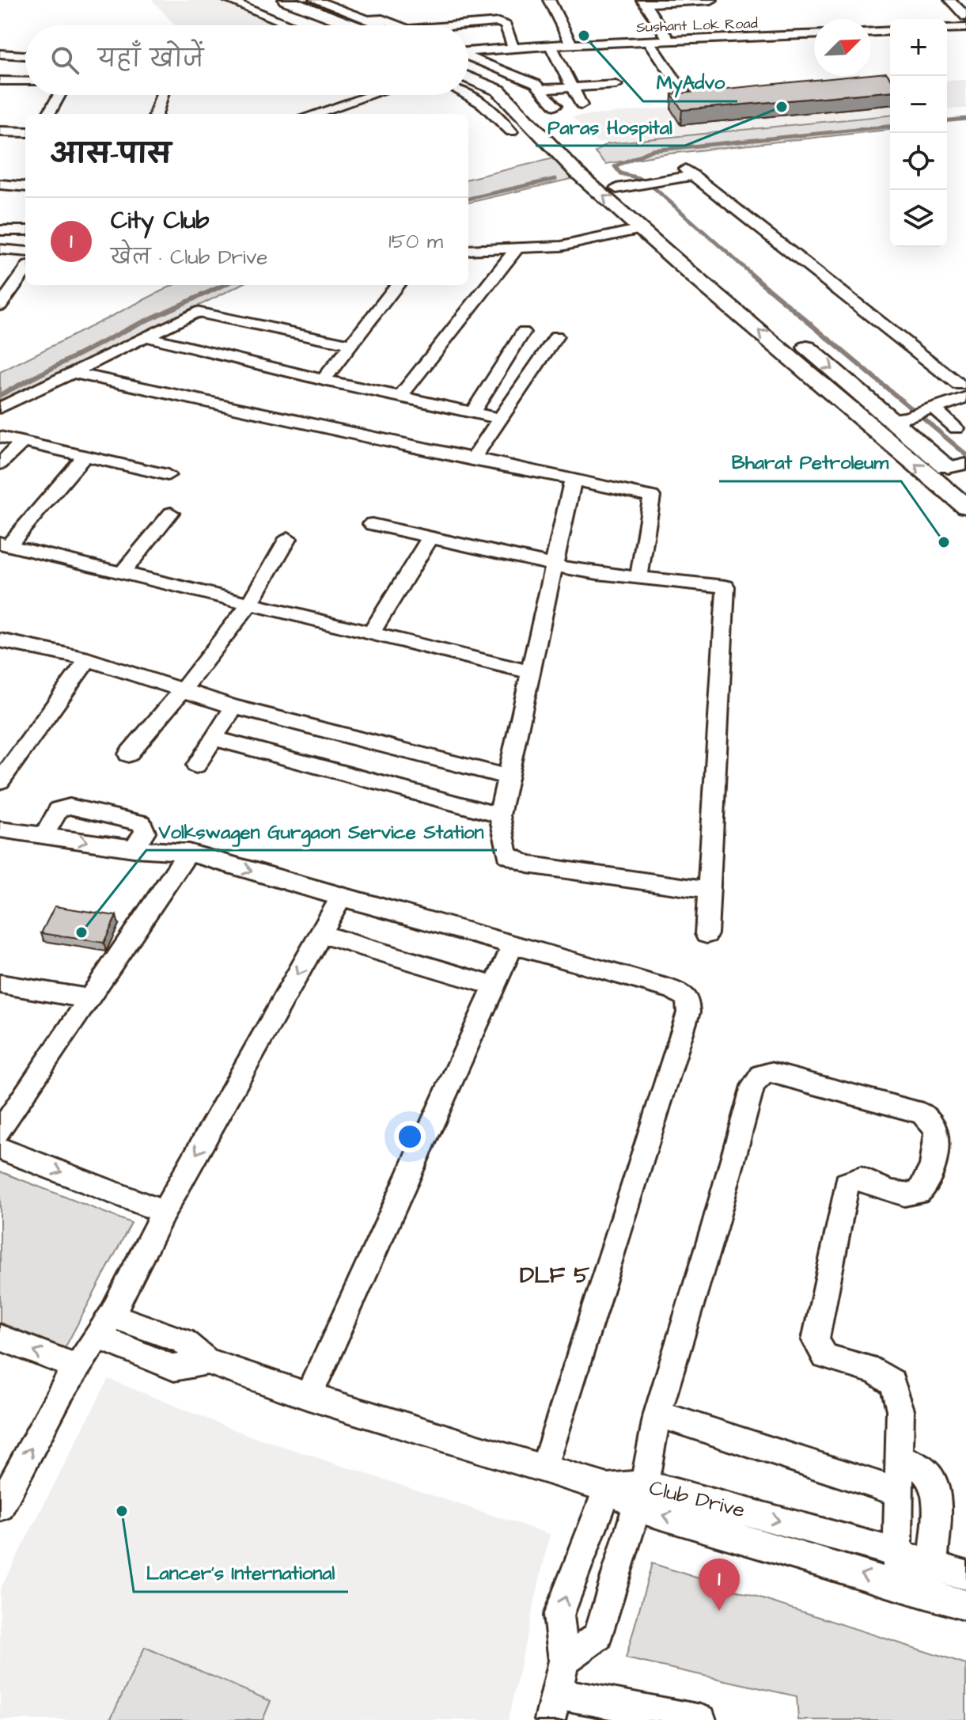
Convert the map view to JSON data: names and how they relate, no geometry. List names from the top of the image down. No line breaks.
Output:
{"streets":{"street":["Sushant Lok Road","Club Drive"]},"districts":["DLF 5"],"places":["MyAdvo","Paras Hospital","Bharat Petroleum","Volkswagen Gurgaon Service Station","Lancer's International"],"north":"top right","page":{"map_buttons":["+","−"],"search":"यहाँ खोजें","heading":"आस-पास","list":[{"mark":"1","name":"City Club","note":"खेल · Club Drive","value":"150 m"}],"pins":"1"}}
